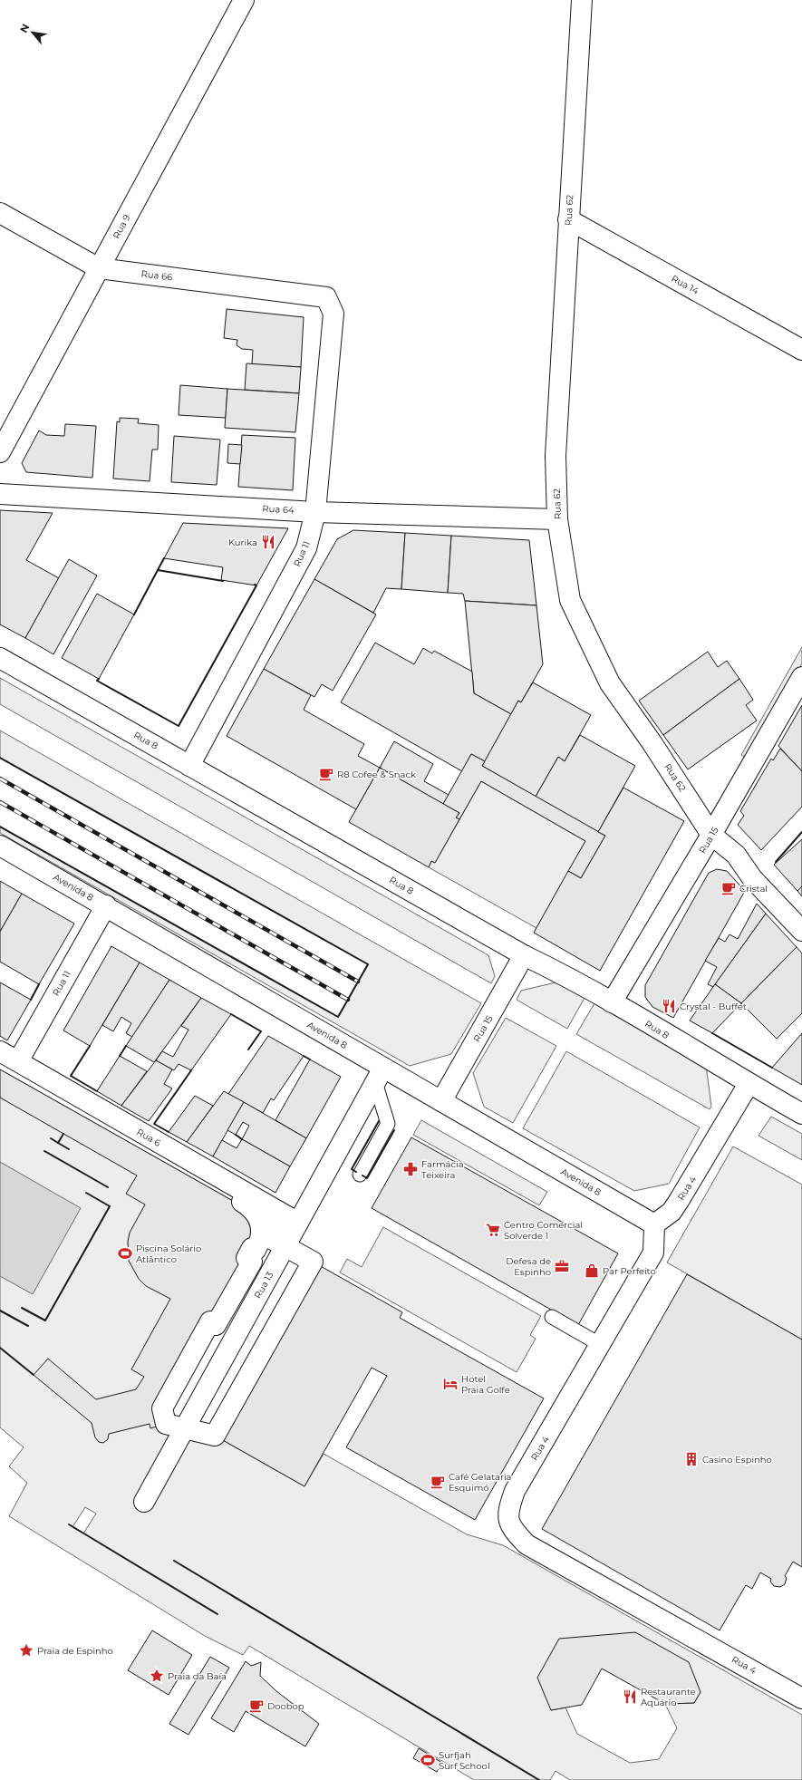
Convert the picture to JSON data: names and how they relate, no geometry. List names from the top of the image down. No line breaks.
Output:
{"streets":{"street":["Rua 62","Rua 9","Rua 66","Rua 14","Rua 64","Rua 11","Rua 8","Rua 15","Avenida 8","Rua 6","Rua 4","Rua 13"]},"crossings":[["Rua 62","Rua 14"],["Rua 62","Rua 64"],["Rua 62","Rua 15"],["Rua 9","Rua 66"],["Rua 66","Rua 11"],["Rua 64","Rua 11"],["Rua 11","Rua 8"],["Rua 11","Avenida 8"],["Rua 11","Rua 6"],["Rua 8","Rua 15"],["Rua 8","Rua 4"],["Rua 15","Avenida 8"],["Avenida 8","Rua 4"],["Avenida 8","Rua 13"],["Rua 6","Rua 13"]],"places":{"restaurant":["Kurika","Crystal - Buffet","Restaurante Aquário"],"cafe":["R8 Cofee & Snack","Cristal","Café Gelataria Esquimó","Doobop"],"pharmacy":["Farmácia Teixeira"],"supermarket":["Centro Comercial Solverde 1"],"sports":["Piscina Solário Atlântico","Surfjah Surf School"],"office":["Defesa de Espinho"],"shop":["Par Perfeito"],"hotel":["Hotel Praia Golfe"],"building":["Casino Espinho"],"place":["Praia de Espinho","Praia da Baía"]},"north":"top left"}
